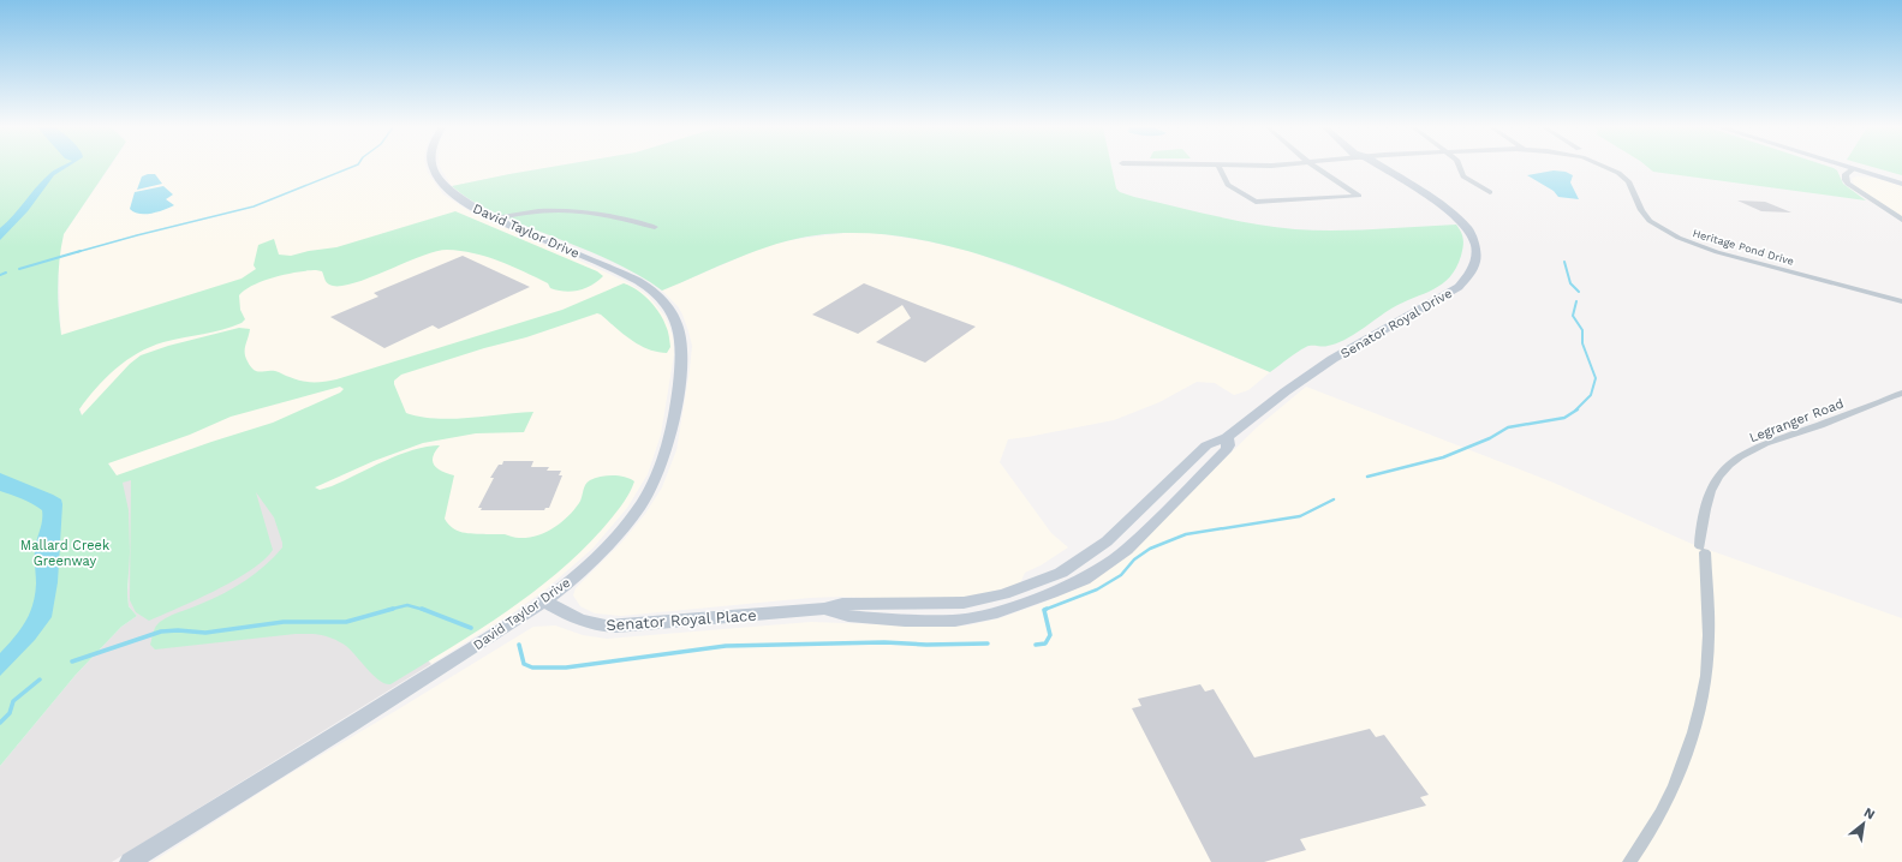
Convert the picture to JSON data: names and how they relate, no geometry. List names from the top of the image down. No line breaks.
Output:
{"streets":{"street":["David Taylor Drive","Heritage Pond Drive","Senator Royal Drive","Legranger Road","Senator Royal Place"]},"crossings":[["David Taylor Drive","Senator Royal Place"],["Senator Royal Drive","Senator Royal Place"]],"parks":["Mallard Creek Greenway"],"north":"top right"}
